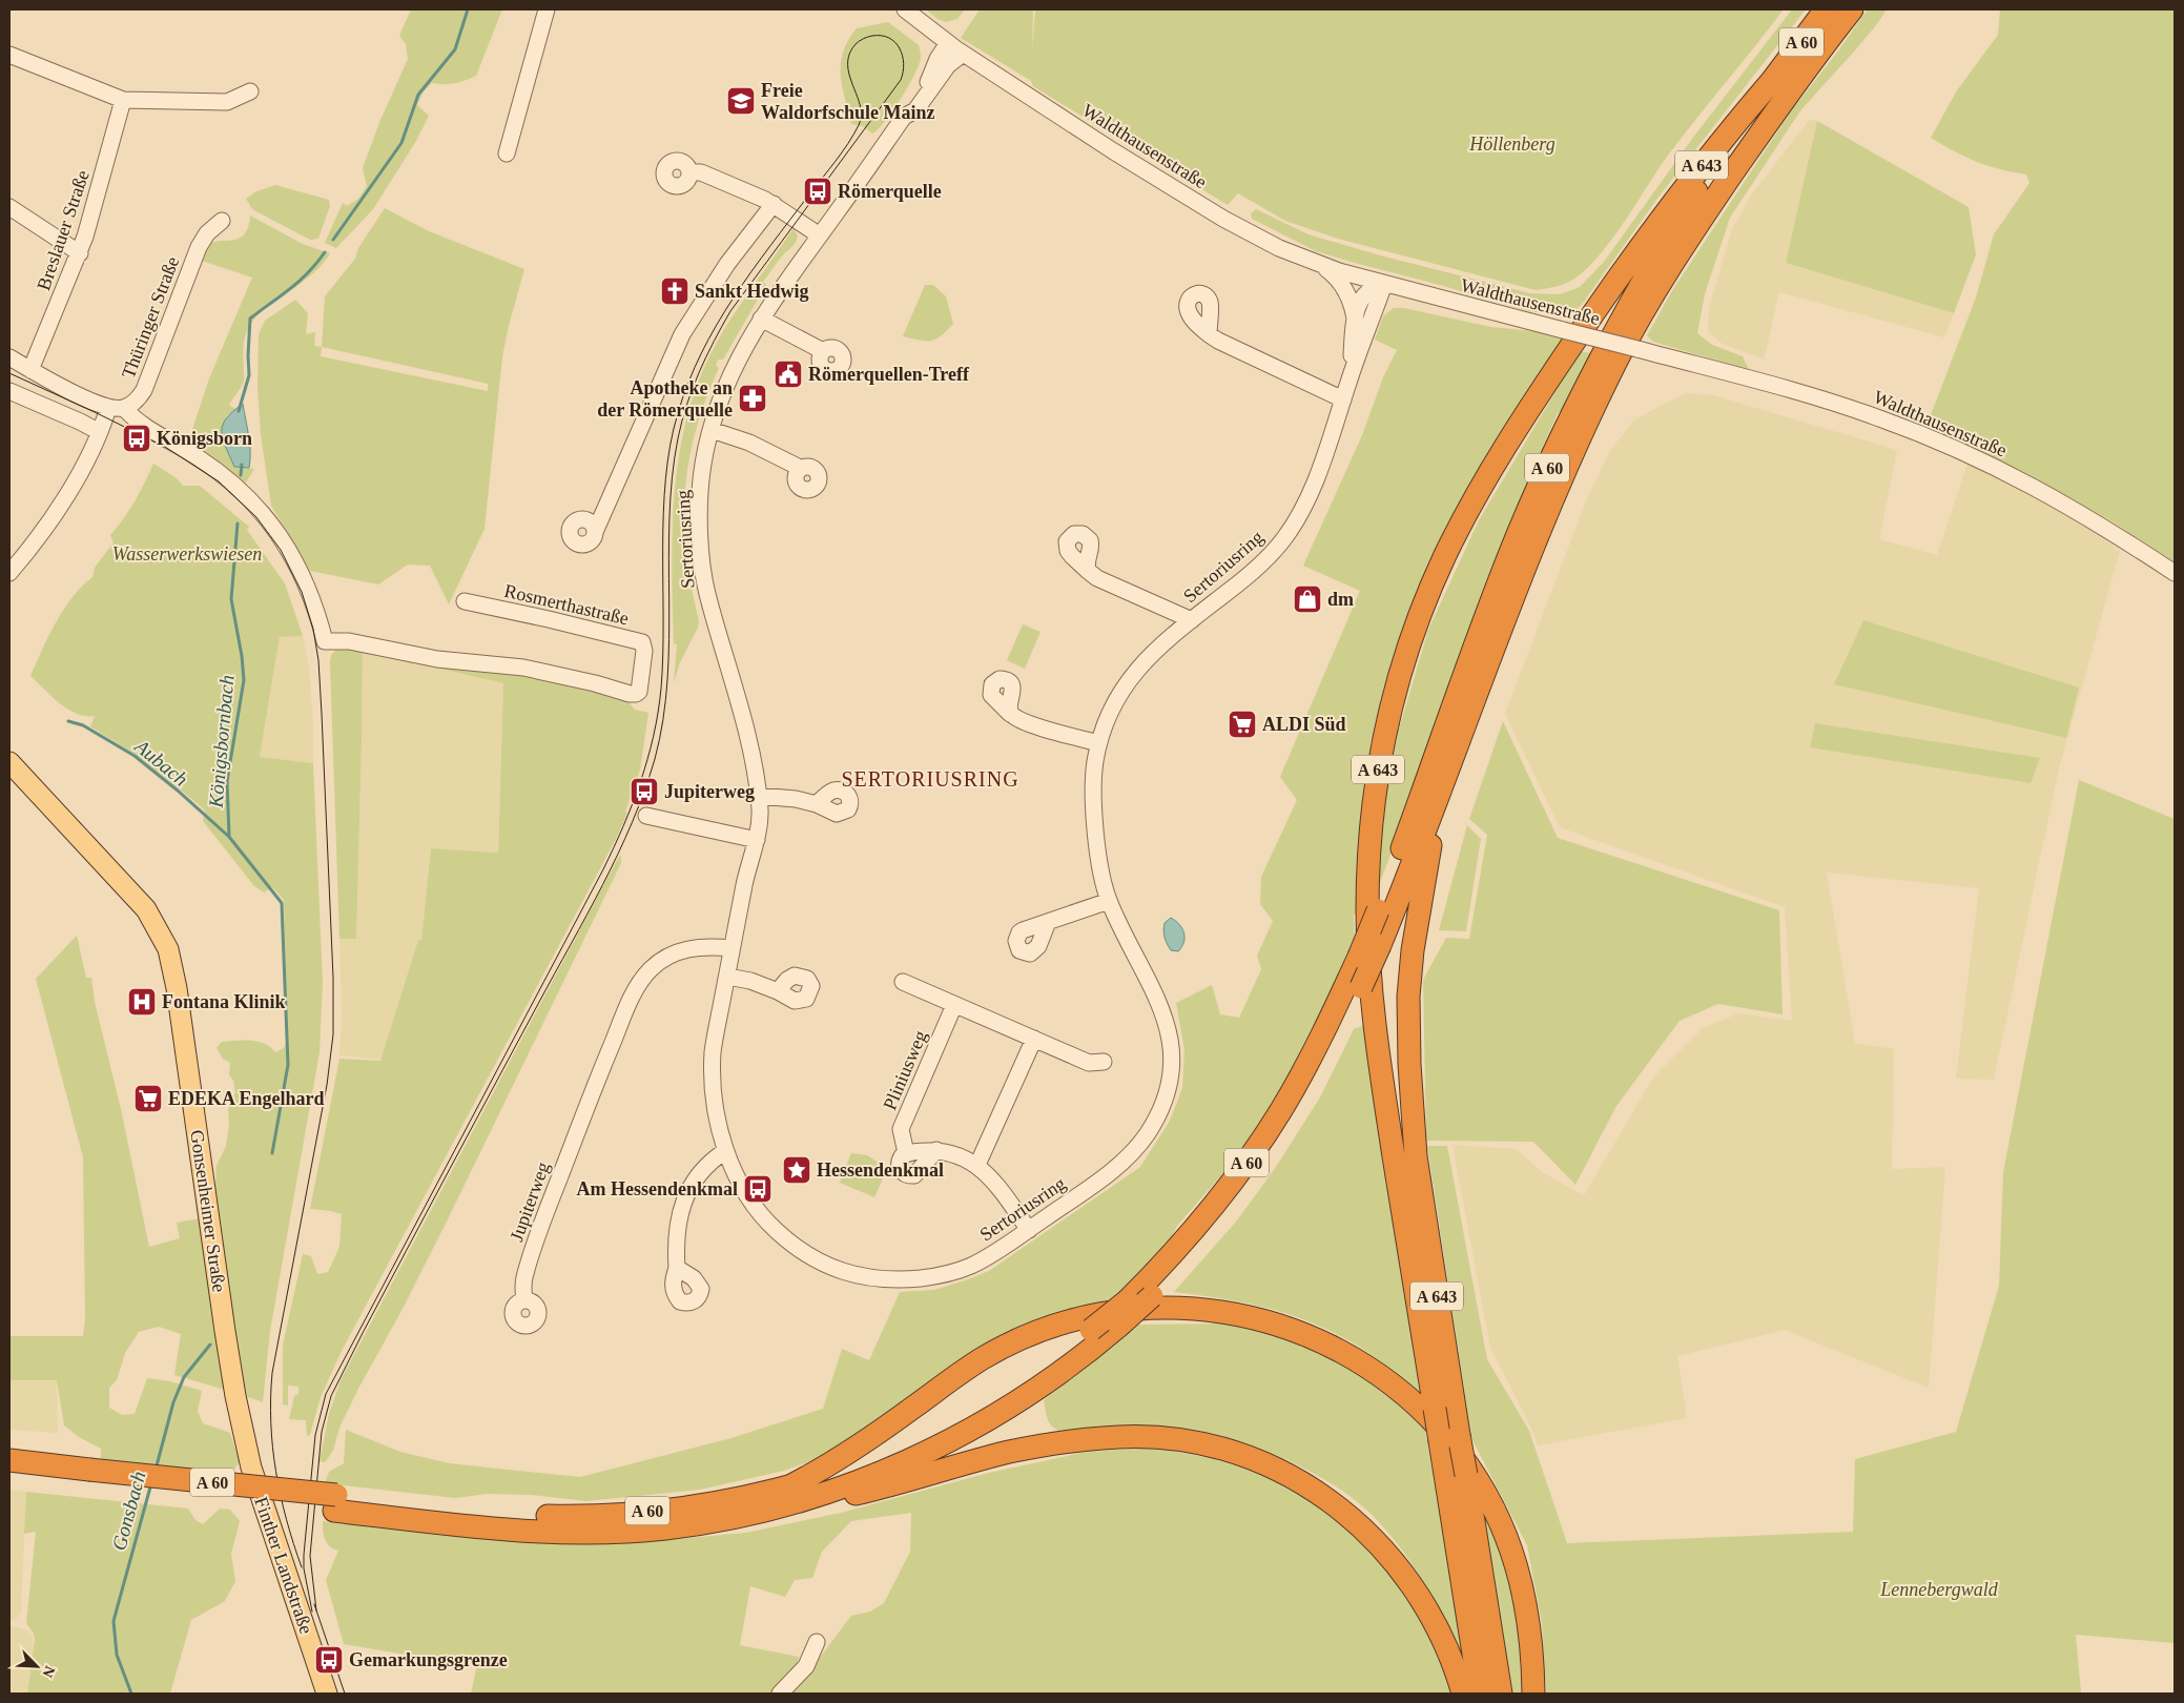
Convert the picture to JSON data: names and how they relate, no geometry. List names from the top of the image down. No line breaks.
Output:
{"streets":{"highway":["A 60","A 643"],"main road":["Gonsenheimer Straße","Finther Landstraße"],"street":["Waldthausenstraße","Breslauer Straße","Thüringer Straße","Sertoriusring","Rosmerthastraße","Pliniusweg","Jupiterweg"]},"crossings":[["A 60","A 643"],["Waldthausenstraße","Sertoriusring"],["Thüringer Straße","Rosmerthastraße"],["Sertoriusring","Jupiterweg"],["Gonsenheimer Straße","Finther Landstraße"]],"districts":["SERTORIUSRING"],"water":["Königsbornbach","Aubach","Gonsbach"],"parks":["Höllenberg","Wasserwerkswiesen","Lennebergwald"],"places":{"school or university":["Freie Waldorfschule Mainz"],"bus stop":["Römerquelle","Königsborn","Jupiterweg","Am Hessendenkmal","Gemarkungsgrenze"],"church":["Sankt Hedwig"],"public building":["Römerquellen-Treff"],"pharmacy":["Apotheke an der Römerquelle"],"shop":["dm"],"supermarket":["ALDI Süd","EDEKA Engelhard"],"hospital":["Fontana Klinik"],"place":["Hessendenkmal"]},"north":"bottom right"}
